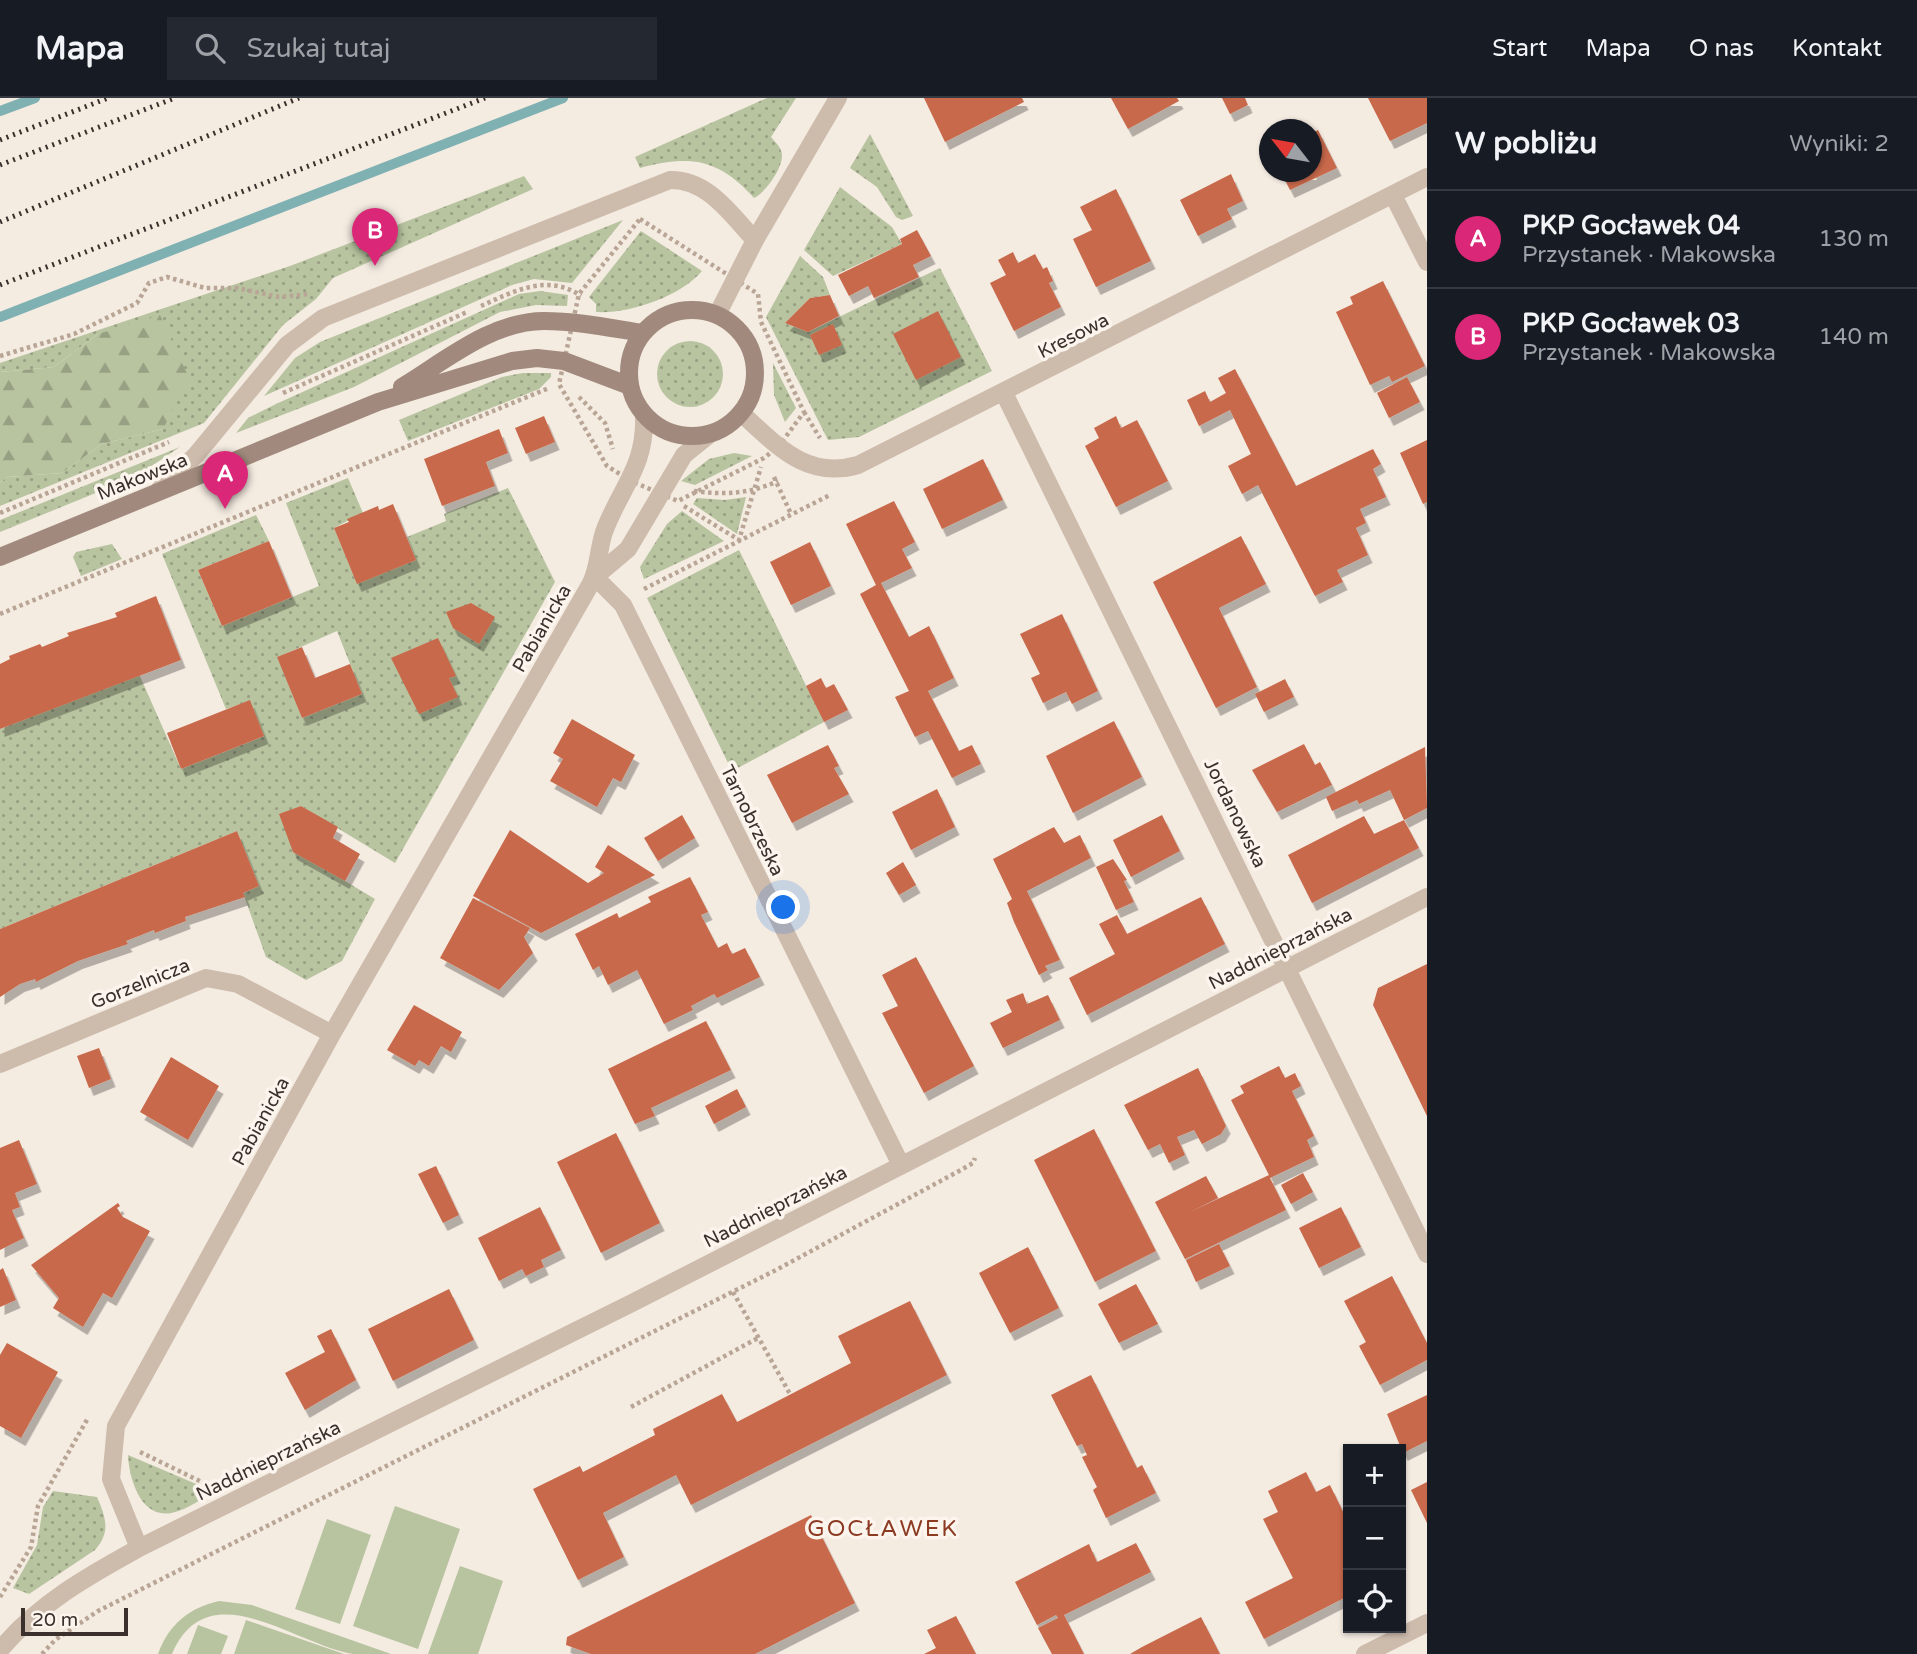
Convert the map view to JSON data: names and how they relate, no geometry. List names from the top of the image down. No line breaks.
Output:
{"streets":{"street":["Kresowa","Makowska","Pabianicka","Jordanowska","Tarnobrzeska","Naddnieprzańska","Gorzelnicza"]},"crossings":[["Kresowa","Makowska"],["Kresowa","Pabianicka"],["Kresowa","Jordanowska"],["Makowska","Pabianicka"],["Pabianicka","Tarnobrzeska"],["Pabianicka","Naddnieprzańska"],["Pabianicka","Gorzelnicza"],["Jordanowska","Naddnieprzańska"],["Tarnobrzeska","Naddnieprzańska"]],"districts":["GOCŁAWEK"],"scale_bar":"20 m","north":"top left","page":{"header":"Mapa","search":"Szukaj tutaj","nav":["Start","Mapa","O nas","Kontakt"],"heading":["W pobliżu","Wyniki: 2"],"list":[{"mark":"A","name":"PKP Gocławek 04","note":"Przystanek · Makowska","value":"130 m"},{"mark":"B","name":"PKP Gocławek 03","note":"Przystanek · Makowska","value":"140 m"}],"pins":["B","A"],"map_buttons":["+","−"],"scale":"20 m"}}
